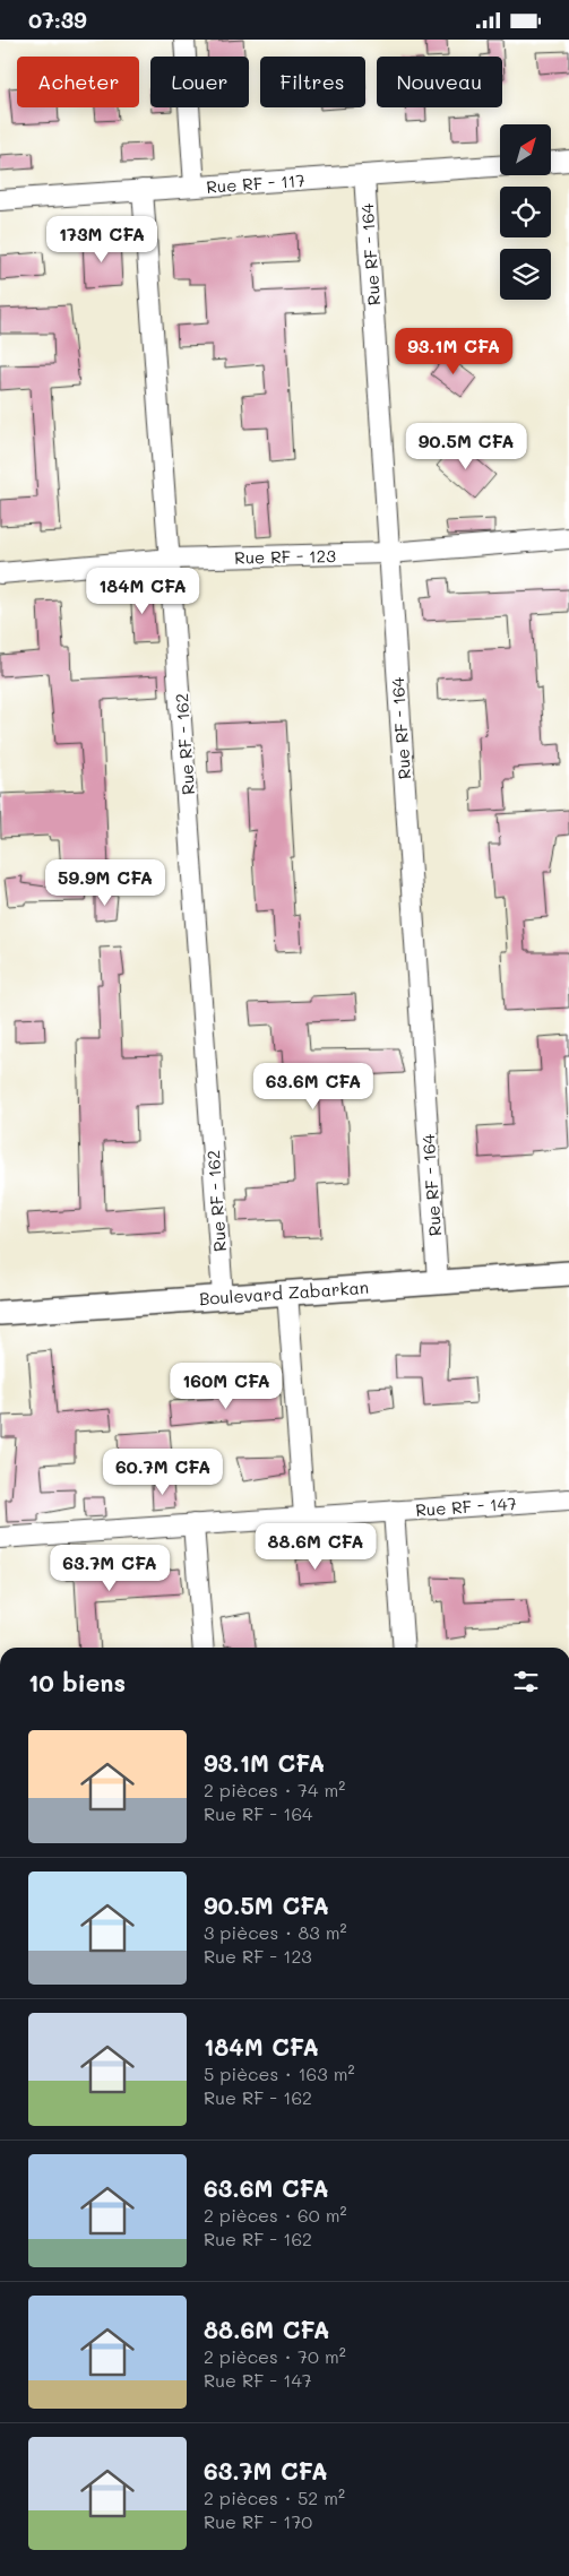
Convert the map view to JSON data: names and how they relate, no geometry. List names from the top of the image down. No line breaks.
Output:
{"streets":{"street":["Rue RF - 117","Rue RF - 164","Rue RF - 123","Rue RF - 162","Boulevard Zabarkan","Rue RF - 147"]},"crossings":[["Rue RF - 117","Rue RF - 164"],["Rue RF - 117","Rue RF - 162"],["Rue RF - 164","Rue RF - 123"],["Rue RF - 164","Boulevard Zabarkan"],["Rue RF - 123","Rue RF - 162"],["Rue RF - 162","Boulevard Zabarkan"]],"north":"top right","page":{"status":"07:39","chip":["Acheter","Louer","Filtres","Nouveau"],"price":["173M CFA","93.1M CFA","90.5M CFA","184M CFA","59.9M CFA","63.6M CFA","160M CFA","60.7M CFA","88.6M CFA","63.7M CFA"],"heading":"10 biens","list":[{"name":"93.1M CFA","note":"2 pièces · 74 m² · Rue RF - 164"},{"name":"90.5M CFA","note":"3 pièces · 83 m² · Rue RF - 123"},{"name":"184M CFA","note":"5 pièces · 163 m² · Rue RF - 162"},{"name":"63.6M CFA","note":"2 pièces · 60 m² · Rue RF - 162"},{"name":"88.6M CFA","note":"2 pièces · 70 m² · Rue RF - 147"},{"name":"63.7M CFA","note":"2 pièces · 52 m² · Rue RF - 170"}]}}
